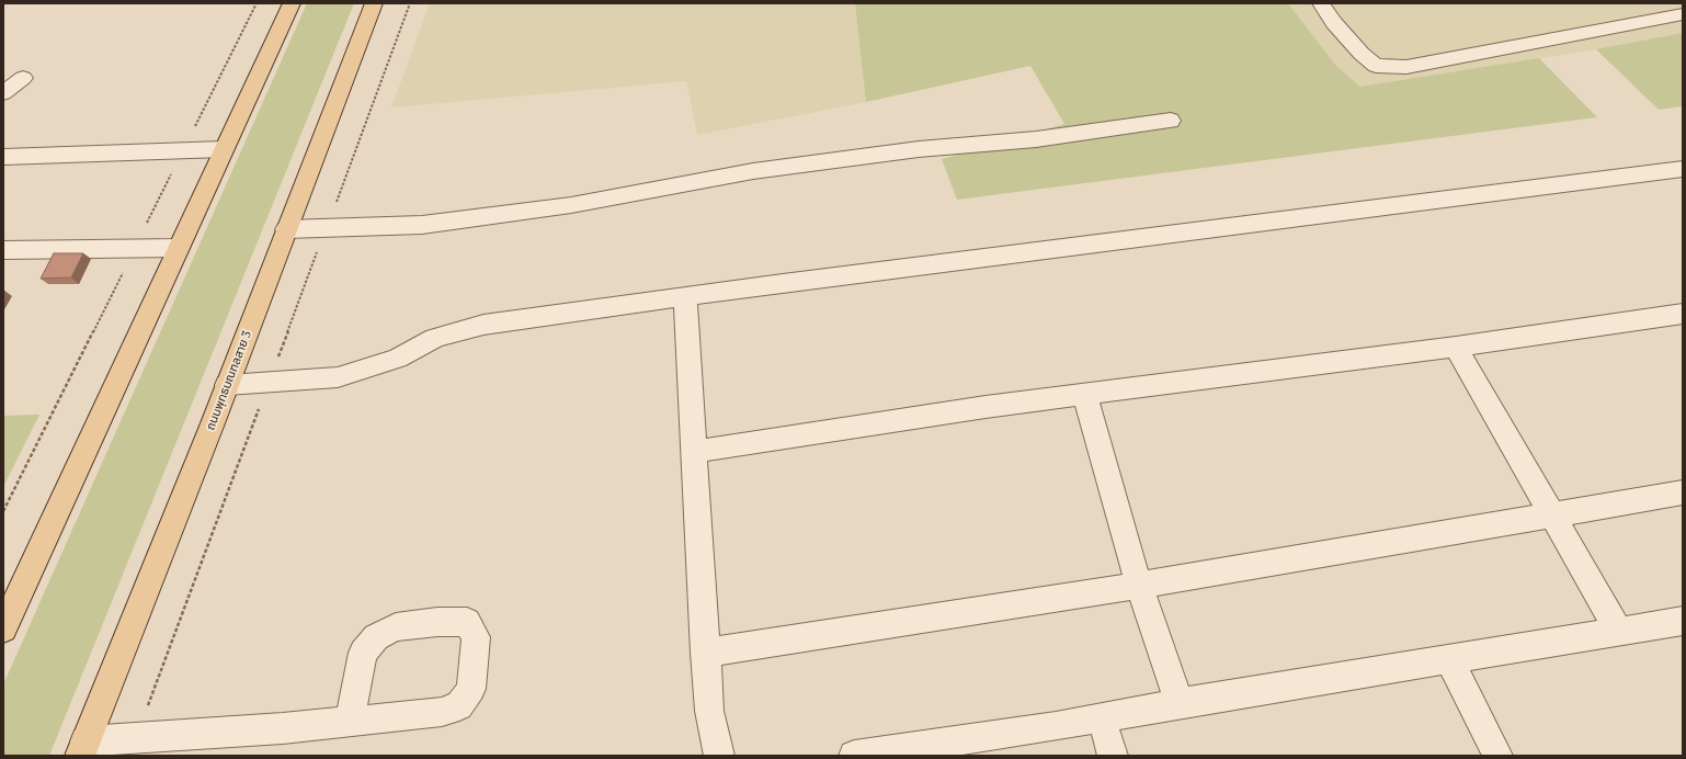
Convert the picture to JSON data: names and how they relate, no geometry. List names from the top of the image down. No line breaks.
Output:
{"streets":{"main road":["ถนนพุทธมณฑลสาย 3"]}}
